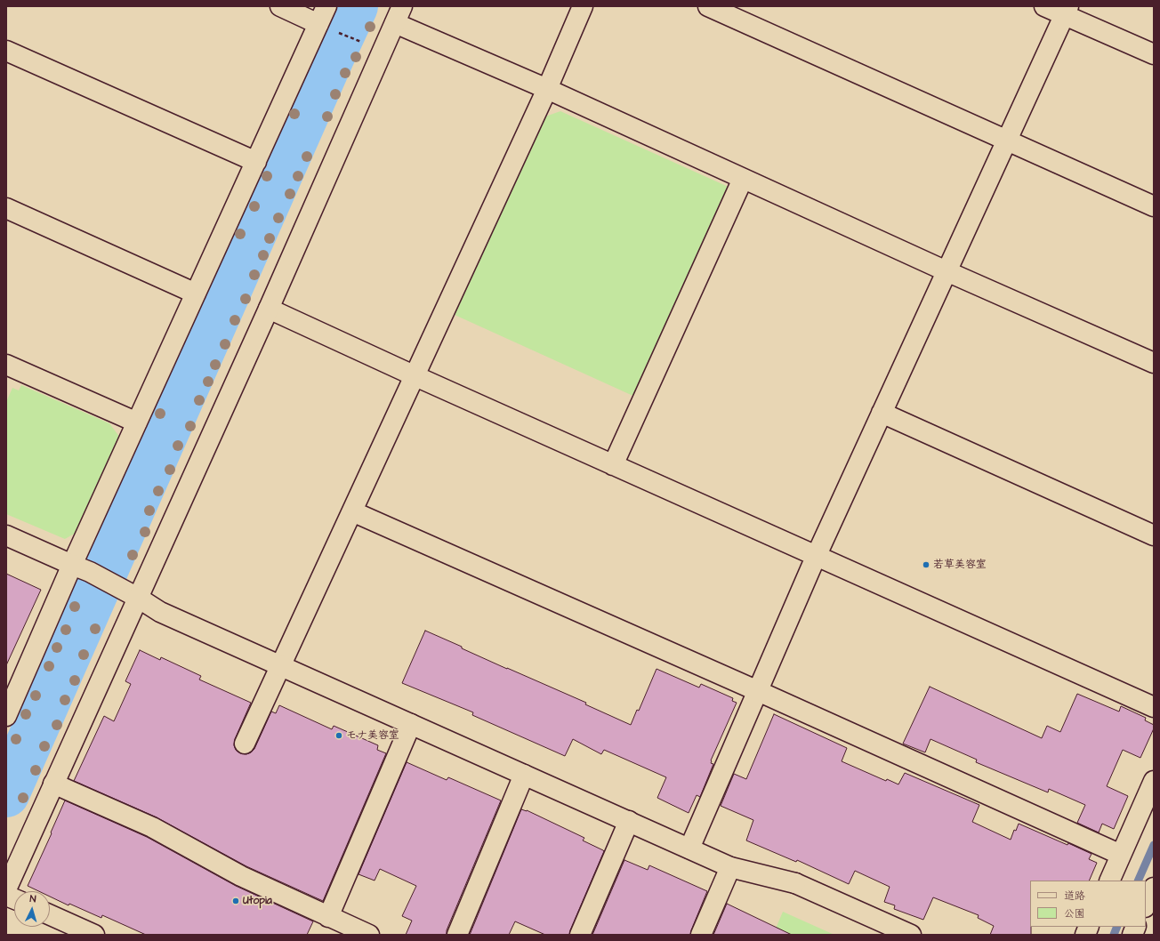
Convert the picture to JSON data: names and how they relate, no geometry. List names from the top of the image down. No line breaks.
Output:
{"places":["若草美容室","モナ美容室","Utopia"],"legend":["道路","公園"],"north":"top"}
